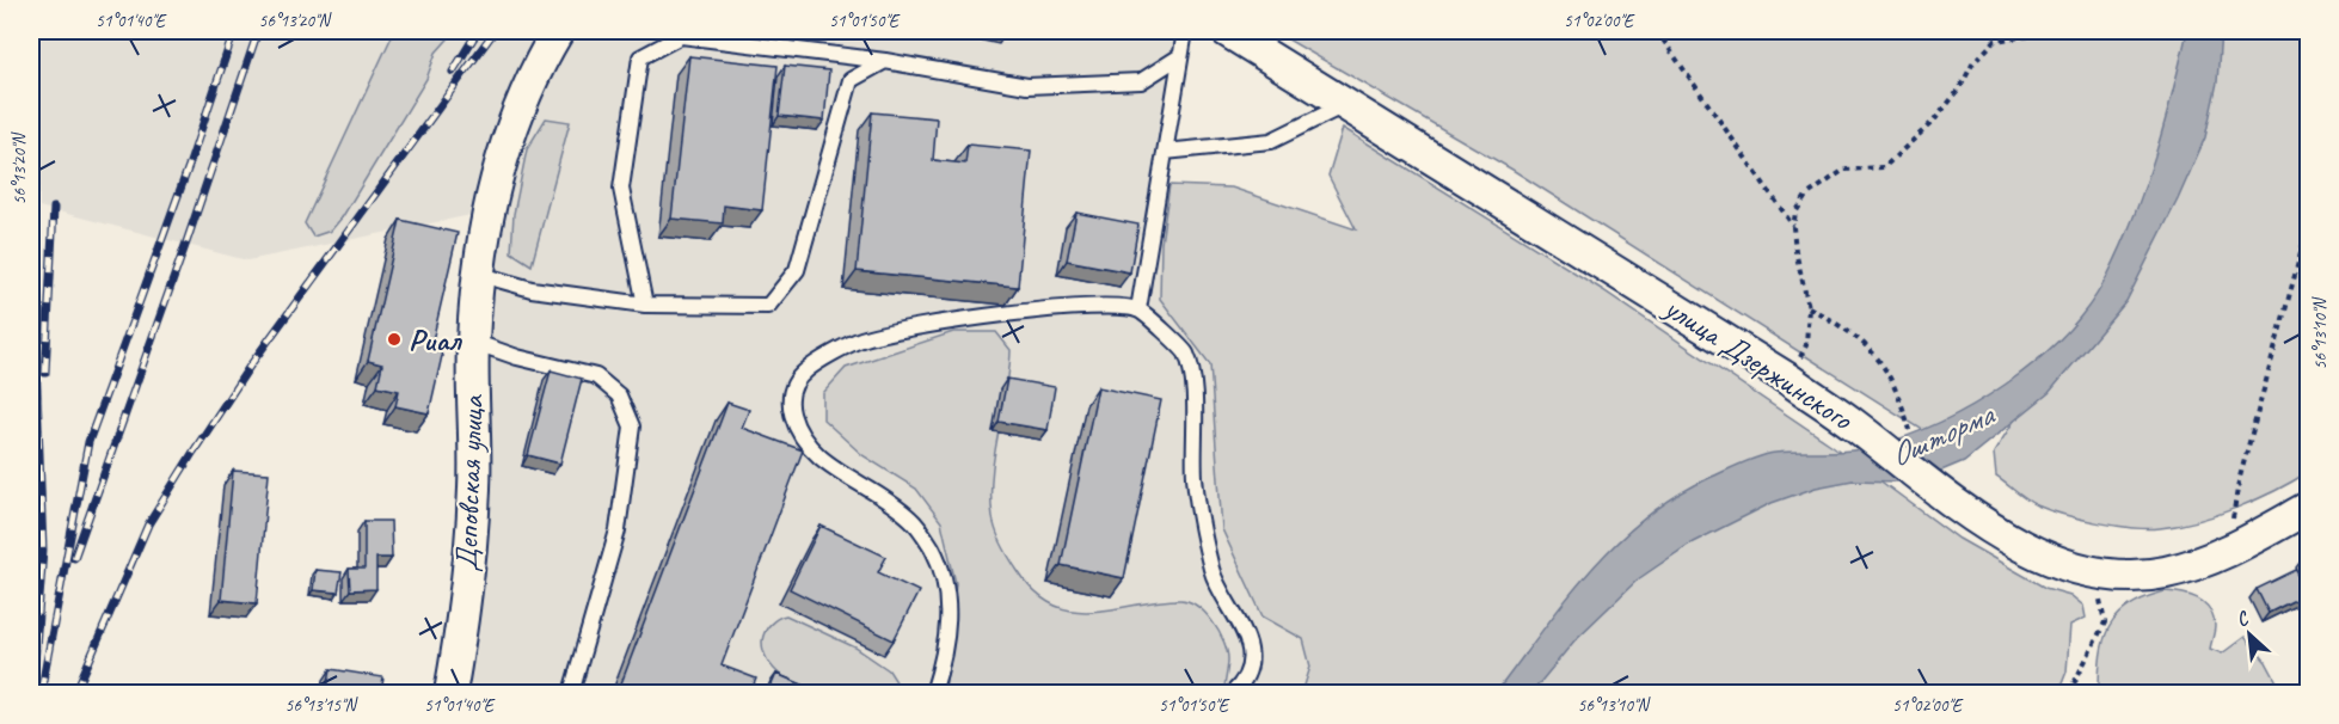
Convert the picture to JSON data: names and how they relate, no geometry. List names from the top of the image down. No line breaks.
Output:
{"streets":{"street":["улица Дзержинского","Деповская улица"]},"water":["Ошторма"],"places":["Риал"],"north":"top left","coordinates":["51°01'40\"E","56°13'20\"N","51°01'50\"E","51°02'00\"E","56°13'10\"N","56°13'15\"N"]}
